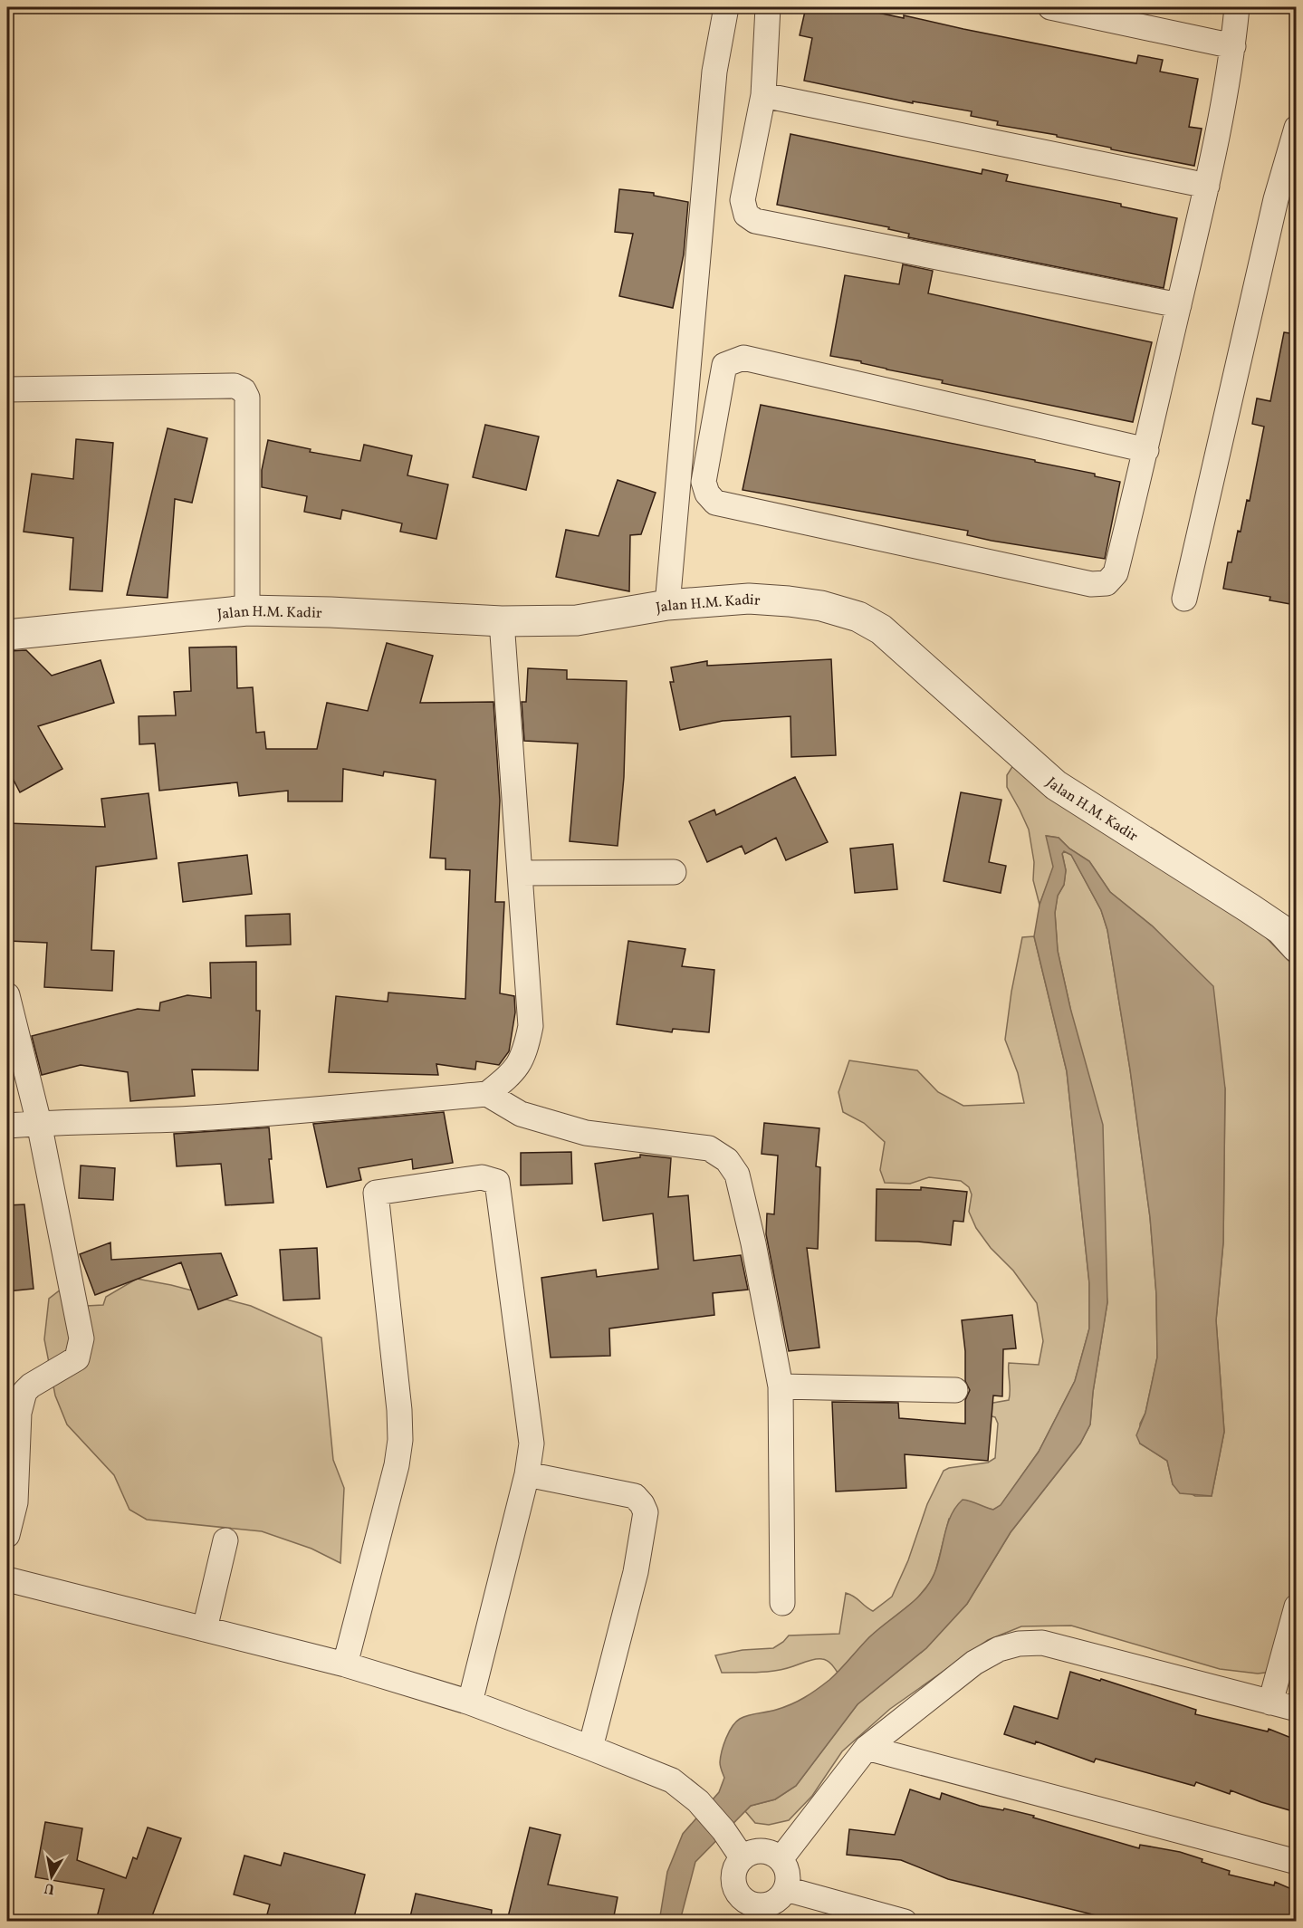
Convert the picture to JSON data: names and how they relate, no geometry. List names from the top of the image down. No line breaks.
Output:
{"streets":{"street":["Jalan H.M. Kadir"]},"north":"bottom"}
